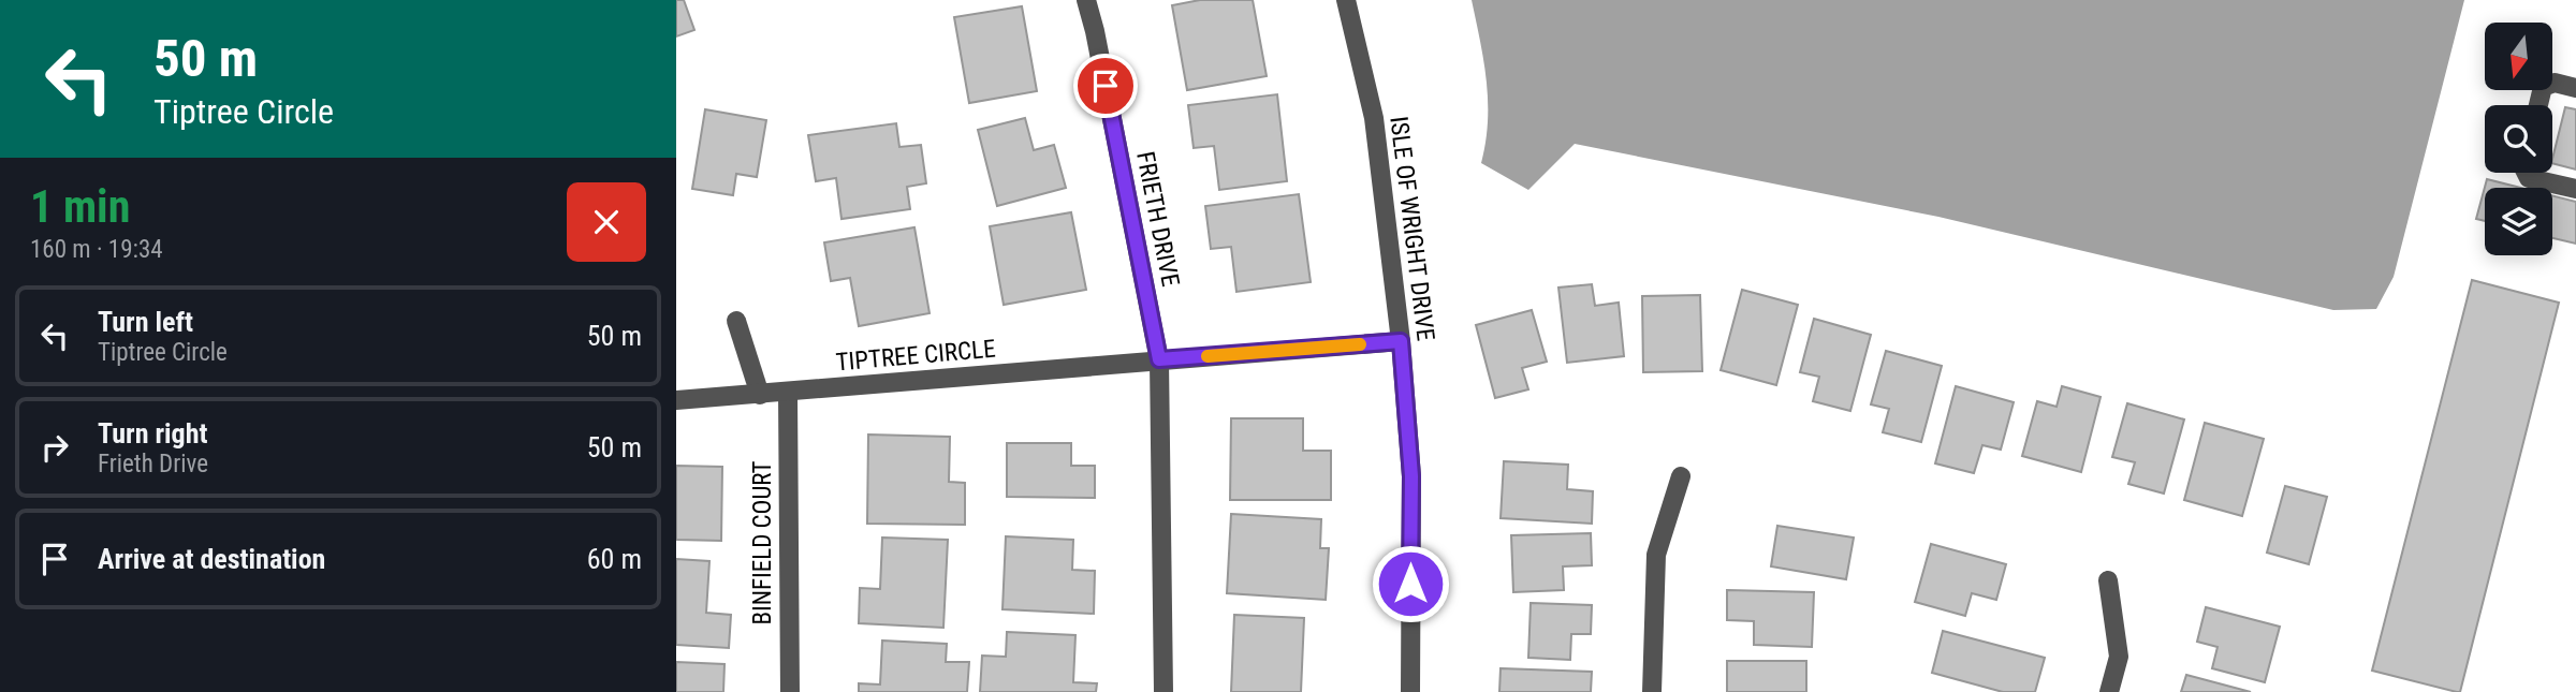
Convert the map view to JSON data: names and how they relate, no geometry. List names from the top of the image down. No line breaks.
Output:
{"streets":{"street":["FRIETH DRIVE","ISLE OF WRIGHT DRIVE","TIPTREE CIRCLE","BINFIELD COURT"]},"crossings":[["FRIETH DRIVE","TIPTREE CIRCLE"],["ISLE OF WRIGHT DRIVE","TIPTREE CIRCLE"],["TIPTREE CIRCLE","BINFIELD COURT"]],"north":"bottom","page":{"turn":["50 m","Tiptree Circle"],"heading":["1 min","160 m · 19:34"],"list":[{"name":"Turn left","note":"Tiptree Circle","value":"50 m"},{"name":"Turn right","note":"Frieth Drive","value":"50 m"},{"name":"Arrive at destination","value":"60 m"}]}}
